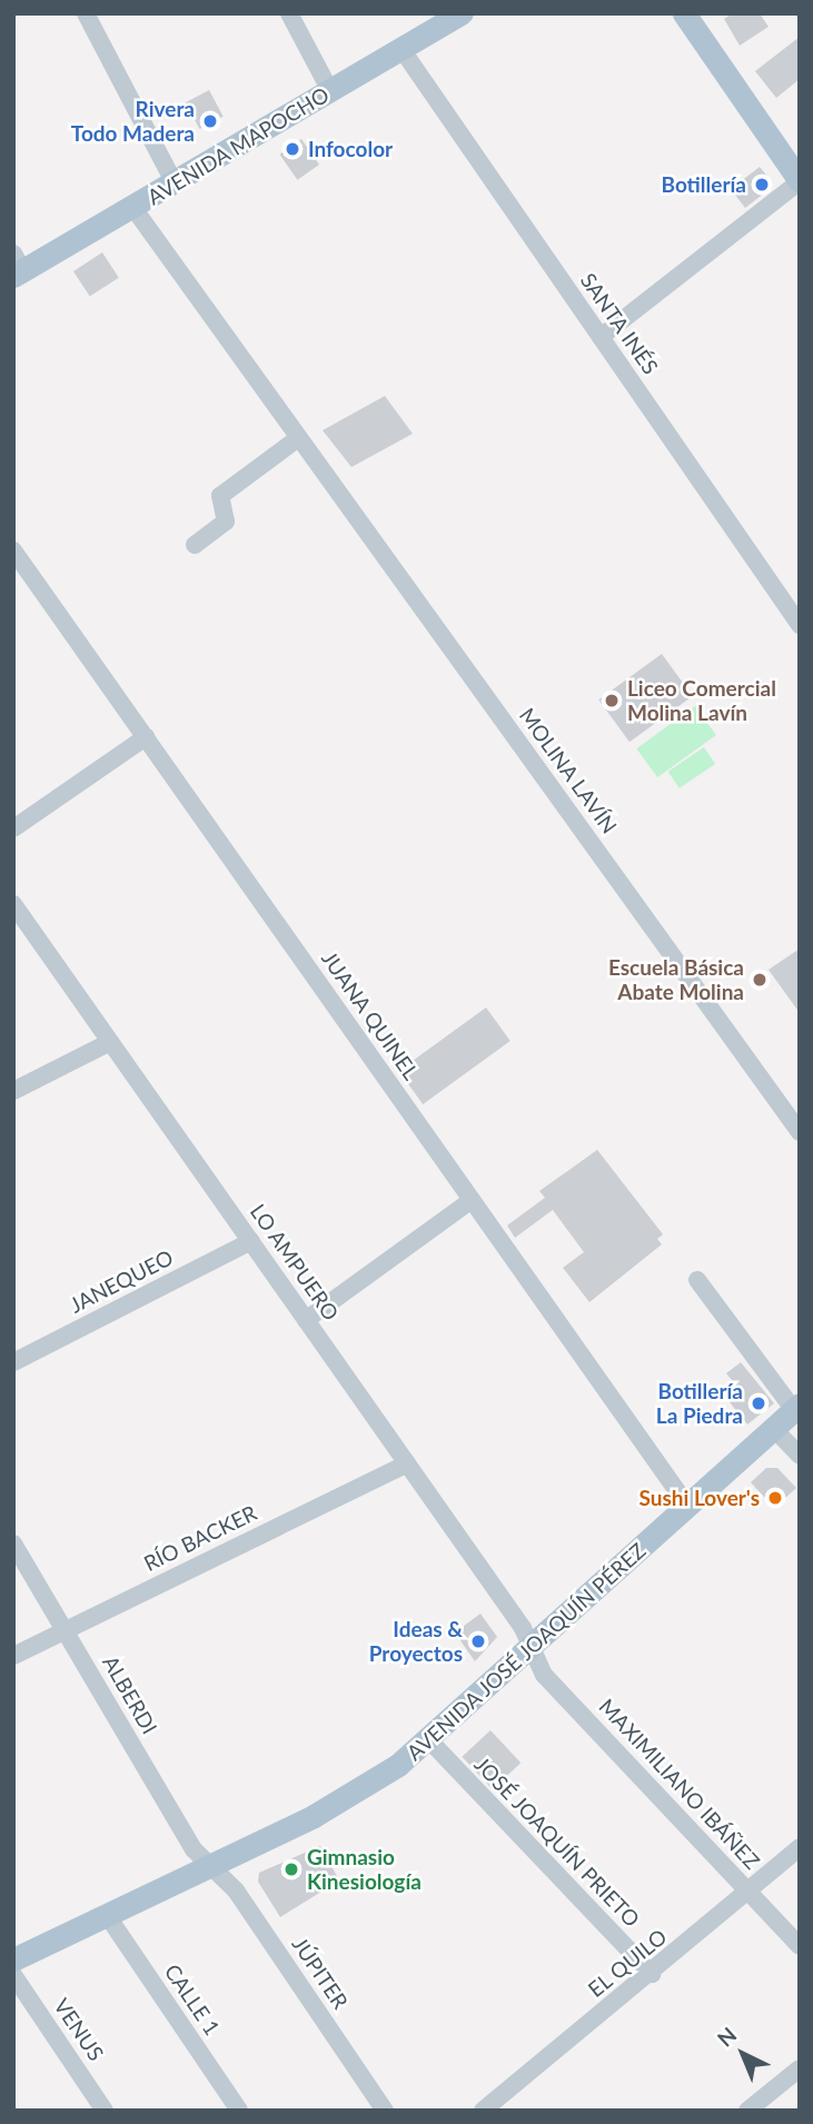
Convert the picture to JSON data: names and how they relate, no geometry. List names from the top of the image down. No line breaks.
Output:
{"streets":{"main road":["AVENIDA MAPOCHO","AVENIDA JOSÉ JOAQUÍN PÉREZ"],"street":["SANTA INÉS","MOLINA LAVÍN","JUANA QUINEL","LO AMPUERO","JANEQUEO","RÍO BACKER","ALBERDI","MAXIMILIANO IBÁÑEZ","JOSÉ JOAQUÍN PRIETO","EL QUILO","JÚPITER","CALLE 1","VENUS"]},"crossings":[["AVENIDA MAPOCHO","SANTA INÉS"],["AVENIDA MAPOCHO","MOLINA LAVÍN"],["JUANA QUINEL","AVENIDA JOSÉ JOAQUÍN PÉREZ"],["LO AMPUERO","JANEQUEO"],["LO AMPUERO","RÍO BACKER"],["LO AMPUERO","AVENIDA JOSÉ JOAQUÍN PÉREZ"],["LO AMPUERO","MAXIMILIANO IBÁÑEZ"],["RÍO BACKER","ALBERDI"],["AVENIDA JOSÉ JOAQUÍN PÉREZ","ALBERDI"],["AVENIDA JOSÉ JOAQUÍN PÉREZ","MAXIMILIANO IBÁÑEZ"],["AVENIDA JOSÉ JOAQUÍN PÉREZ","JOSÉ JOAQUÍN PRIETO"],["AVENIDA JOSÉ JOAQUÍN PÉREZ","JÚPITER"],["AVENIDA JOSÉ JOAQUÍN PÉREZ","CALLE 1"],["ALBERDI","JÚPITER"],["MAXIMILIANO IBÁÑEZ","EL QUILO"],["JOSÉ JOAQUÍN PRIETO","EL QUILO"]],"places":["Rivera Todo Madera","Infocolor","Botillería","Liceo Comercial Molina Lavín","Escuela Básica Abate Molina","Botillería La Piedra","Sushi Lover's","Ideas & Proyectos","Gimnasio Kinesiología"],"north":"top left"}
